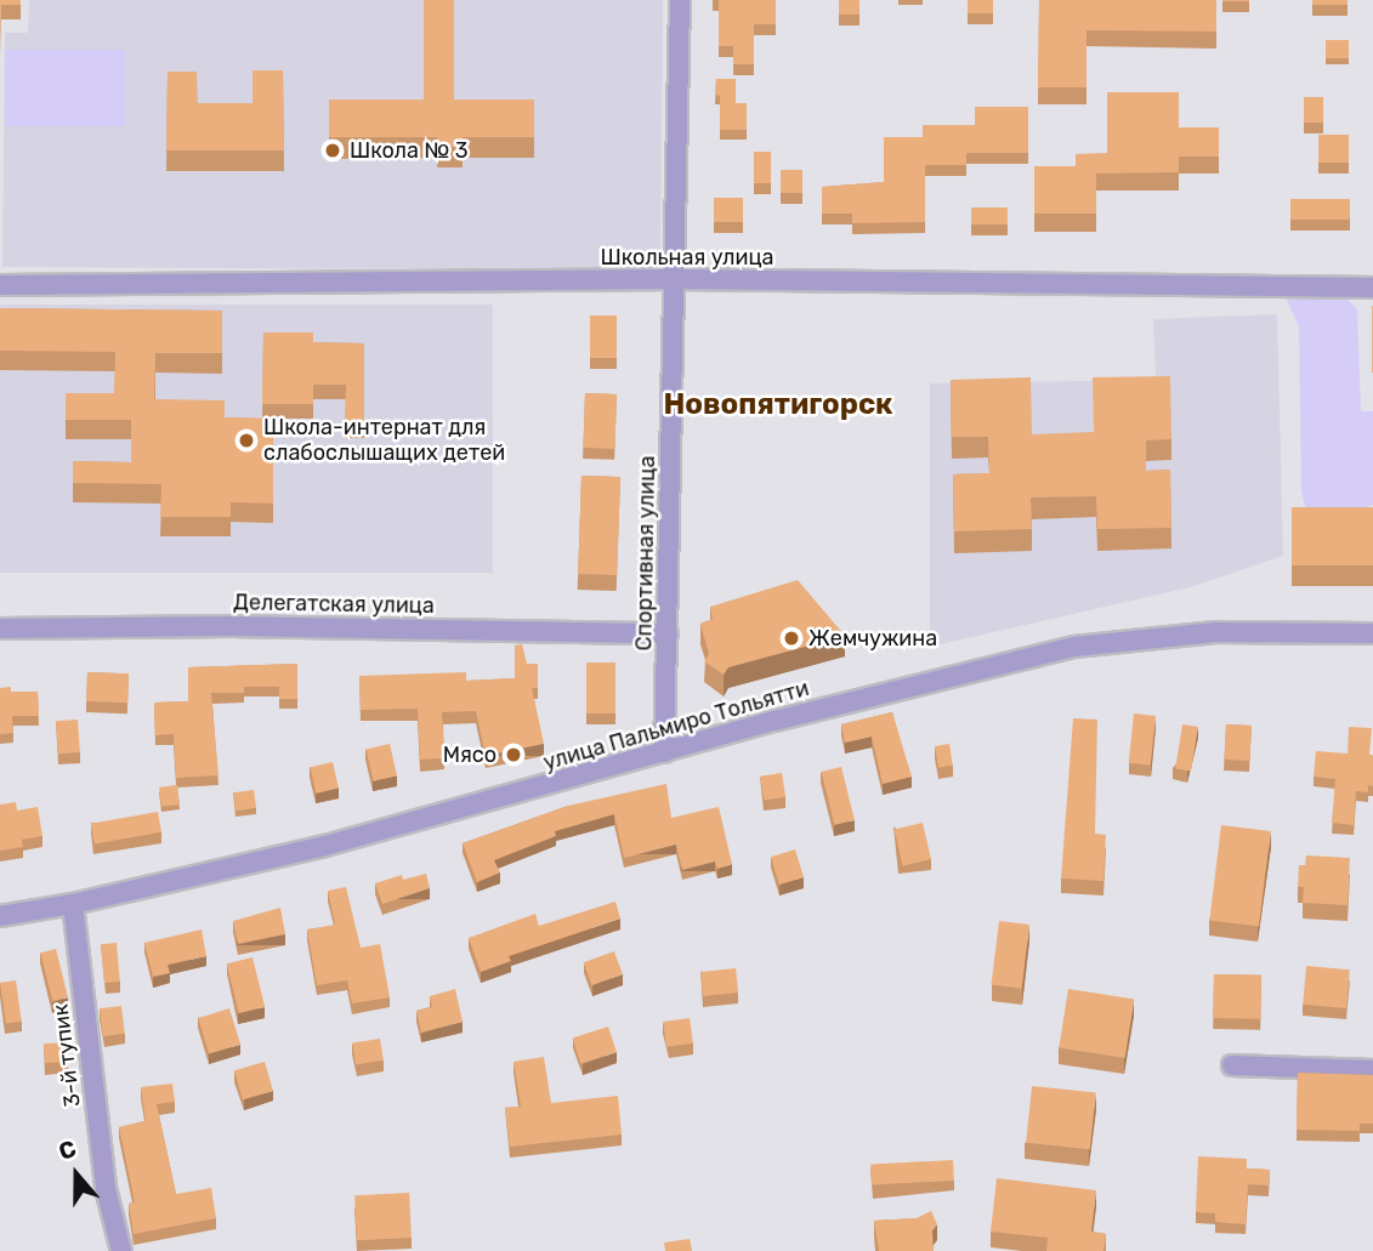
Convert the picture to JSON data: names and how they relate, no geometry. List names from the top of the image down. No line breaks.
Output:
{"streets":{"street":["Школьная улица","Спортивная улица","Делегатская улица","улица Пальмиро Тольятти","3-й тупик"]},"crossings":[["Школьная улица","Спортивная улица"],["Спортивная улица","Делегатская улица"],["Спортивная улица","улица Пальмиро Тольятти"],["улица Пальмиро Тольятти","3-й тупик"]],"districts":["Новопятигорск"],"places":["Школа № 3","Школа-интернат для слабослышащих детей","Жемчужина","Мясо"],"north":"top"}
